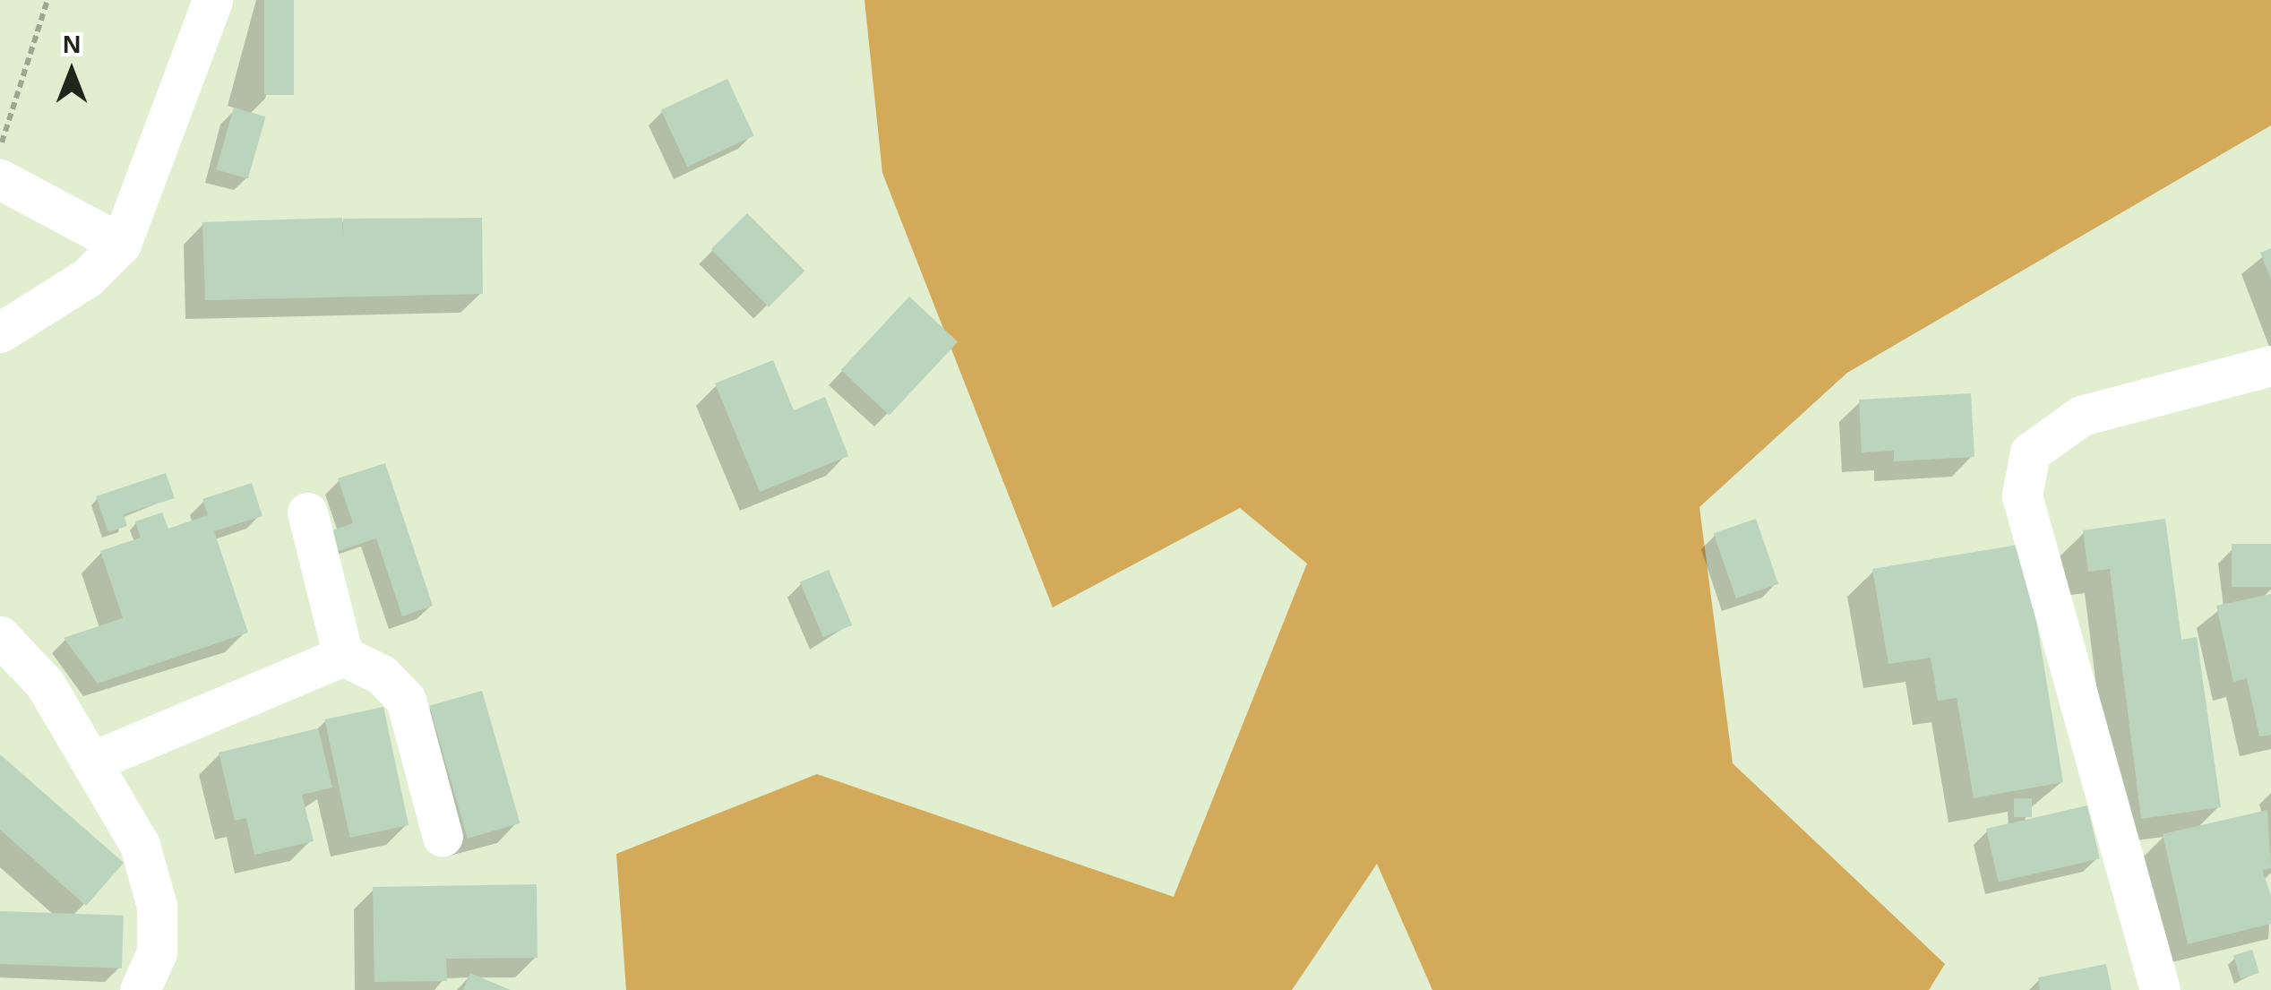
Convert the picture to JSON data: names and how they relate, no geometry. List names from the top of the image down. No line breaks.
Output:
{"north":"top"}
